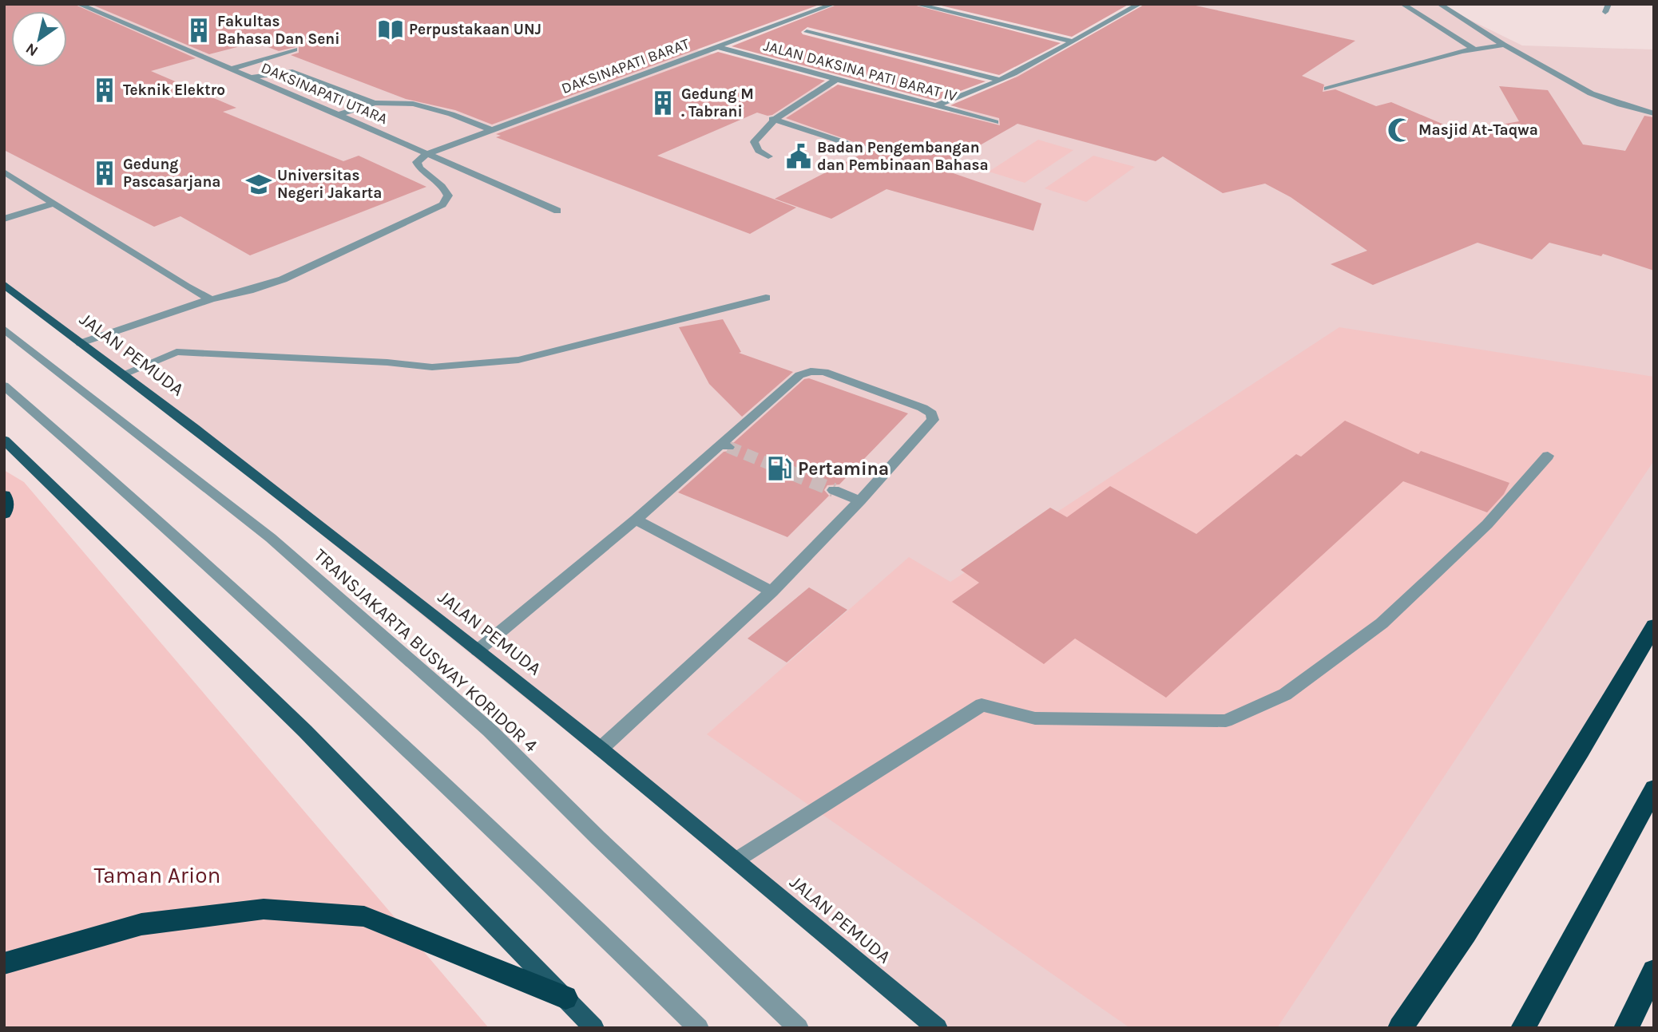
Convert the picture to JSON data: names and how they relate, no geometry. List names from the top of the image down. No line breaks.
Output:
{"streets":{"main road":["JALAN PEMUDA"],"street":["DAKSINAPATI BARAT","JALAN DAKSINA PATI BARAT IV","DAKSINAPATI UTARA","TRANSJAKARTA BUSWAY KORIDOR 4"]},"crossings":[["DAKSINAPATI BARAT","JALAN DAKSINA PATI BARAT IV"],["DAKSINAPATI BARAT","DAKSINAPATI UTARA"]],"parks":["Taman Arion"],"places":{"library":["Perpustakaan UNJ"],"building":["Fakultas Bahasa Dan Seni","Teknik Elektro","Gedung M . Tabrani","Gedung Pascasarjana"],"mosque":["Masjid At-Taqwa"],"public building":["Badan Pengembangan dan Pembinaan Bahasa"],"school or university":["Universitas Negeri Jakarta"],"fuel station":["Pertamina"]},"north":"bottom left"}
